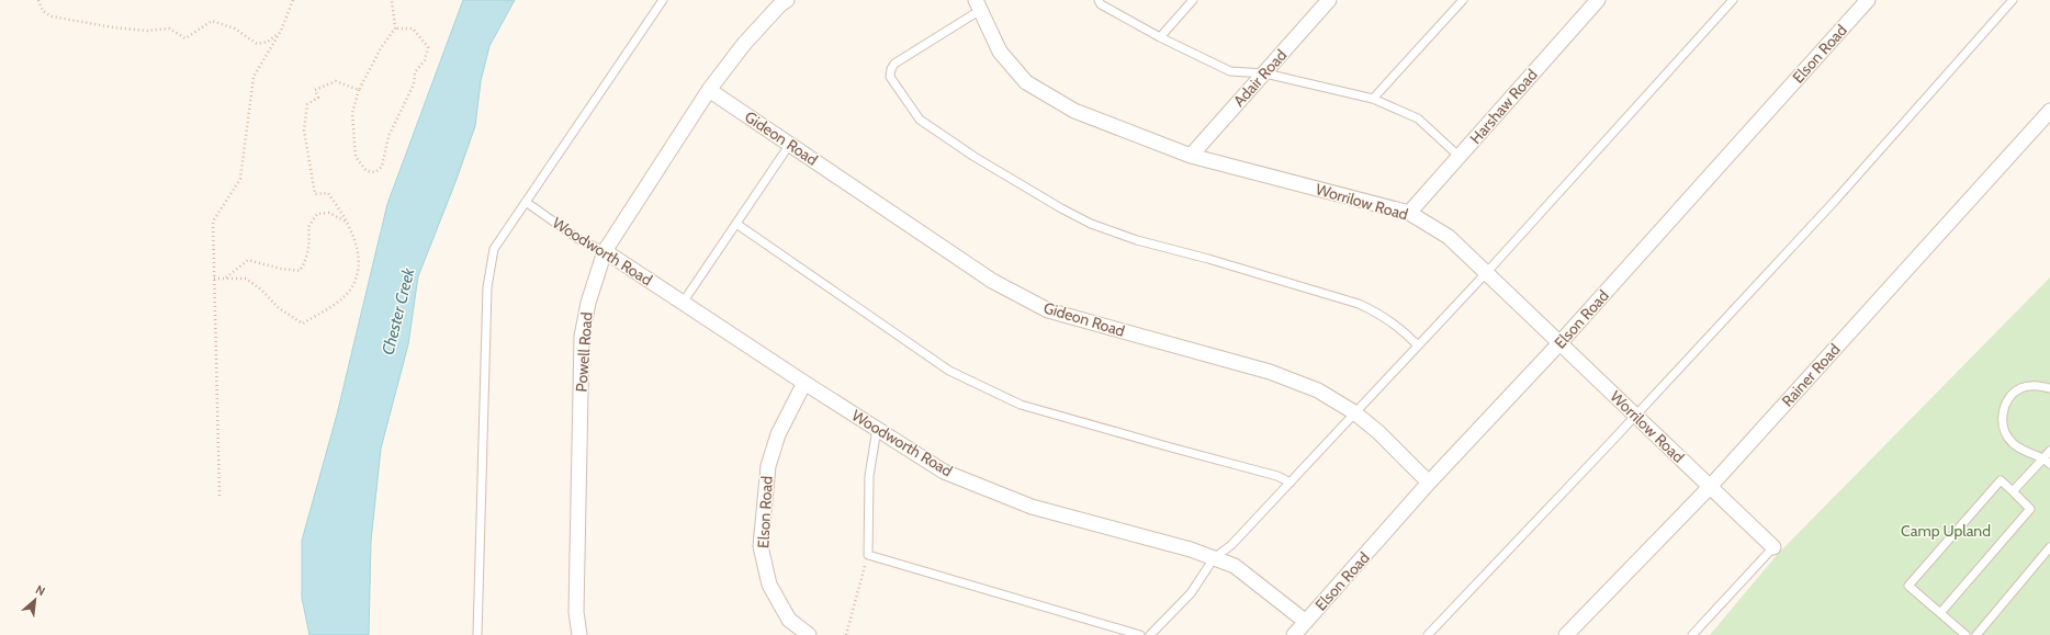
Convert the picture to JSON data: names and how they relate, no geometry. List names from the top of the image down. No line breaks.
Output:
{"streets":{"street":["Elson Road","Adair Road","Harshaw Road","Gideon Road","Worrilow Road","Woodworth Road","Powell Road","Rainer Road"]},"crossings":[["Elson Road","Gideon Road"],["Elson Road","Worrilow Road"],["Elson Road","Woodworth Road"],["Adair Road","Worrilow Road"],["Harshaw Road","Worrilow Road"],["Gideon Road","Powell Road"],["Worrilow Road","Rainer Road"],["Woodworth Road","Powell Road"]],"water":["Chester Creek"],"parks":["Camp Upland"],"north":"top right"}
